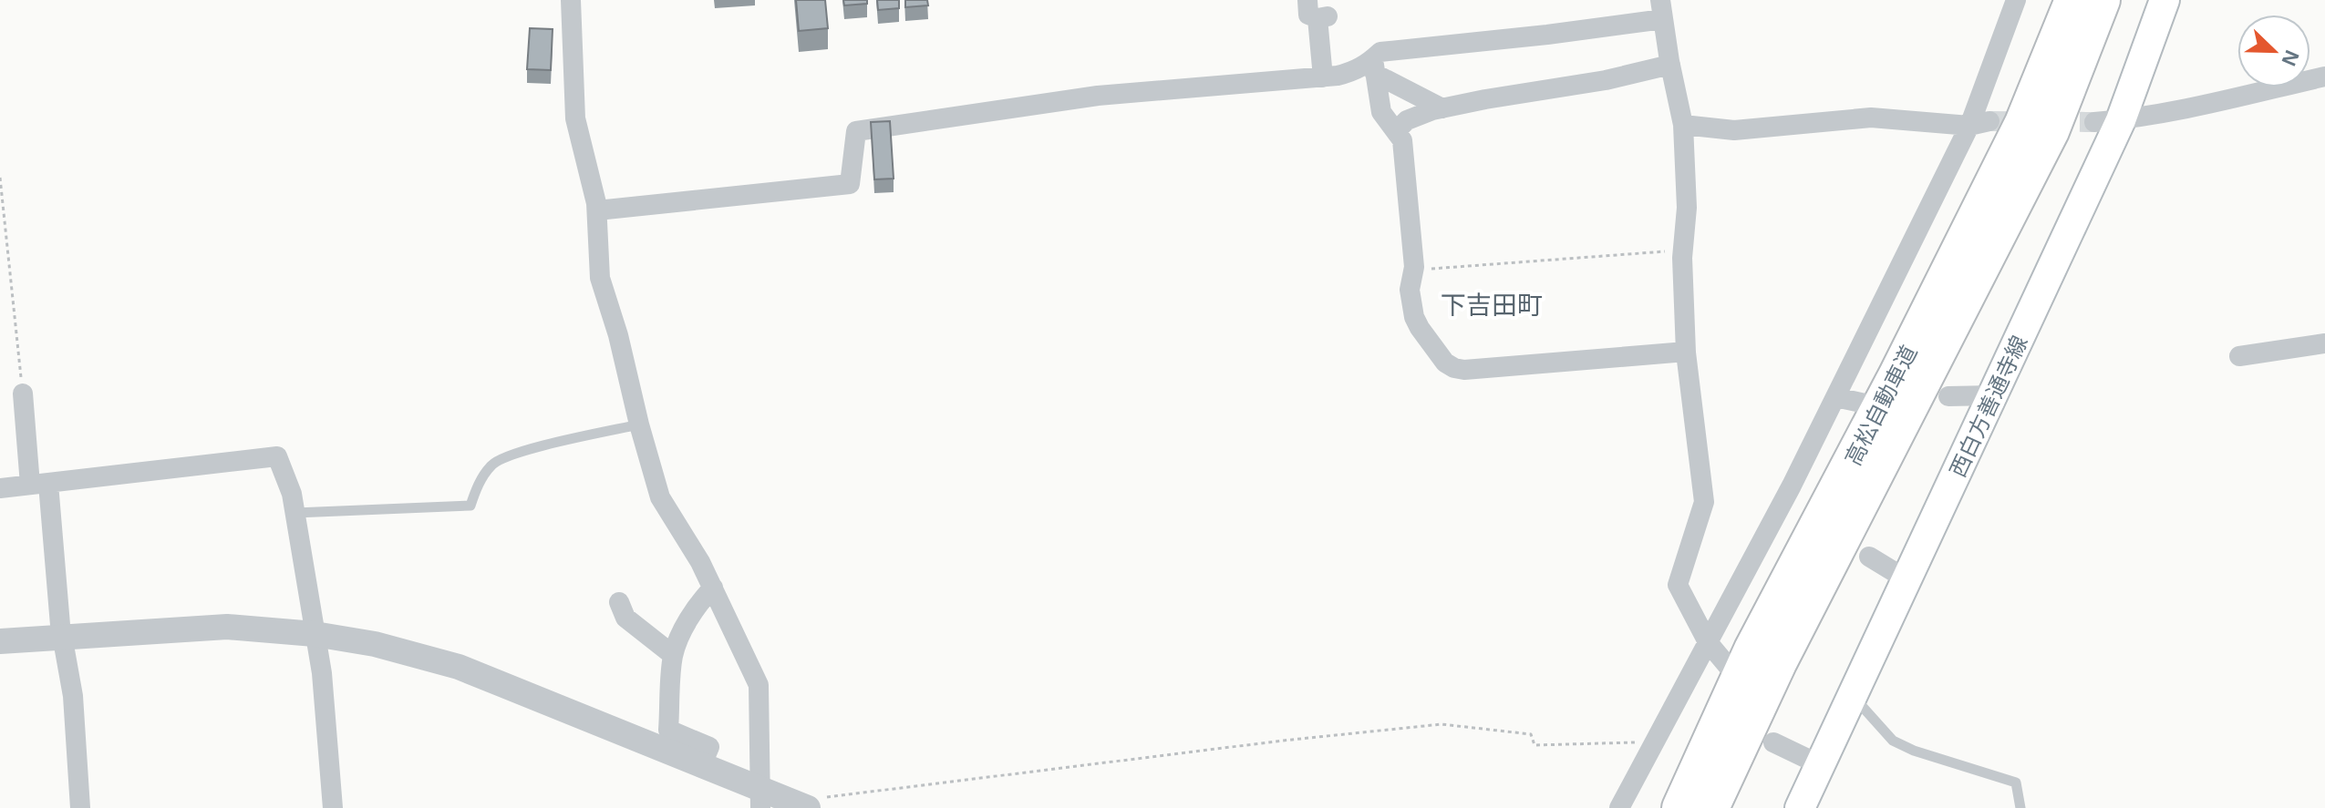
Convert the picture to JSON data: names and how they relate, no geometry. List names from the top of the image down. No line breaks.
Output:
{"streets":{"highway":["高松自動車道"],"main road":["西白方善通寺線"]},"districts":["下吉田町"],"north":"bottom right"}
